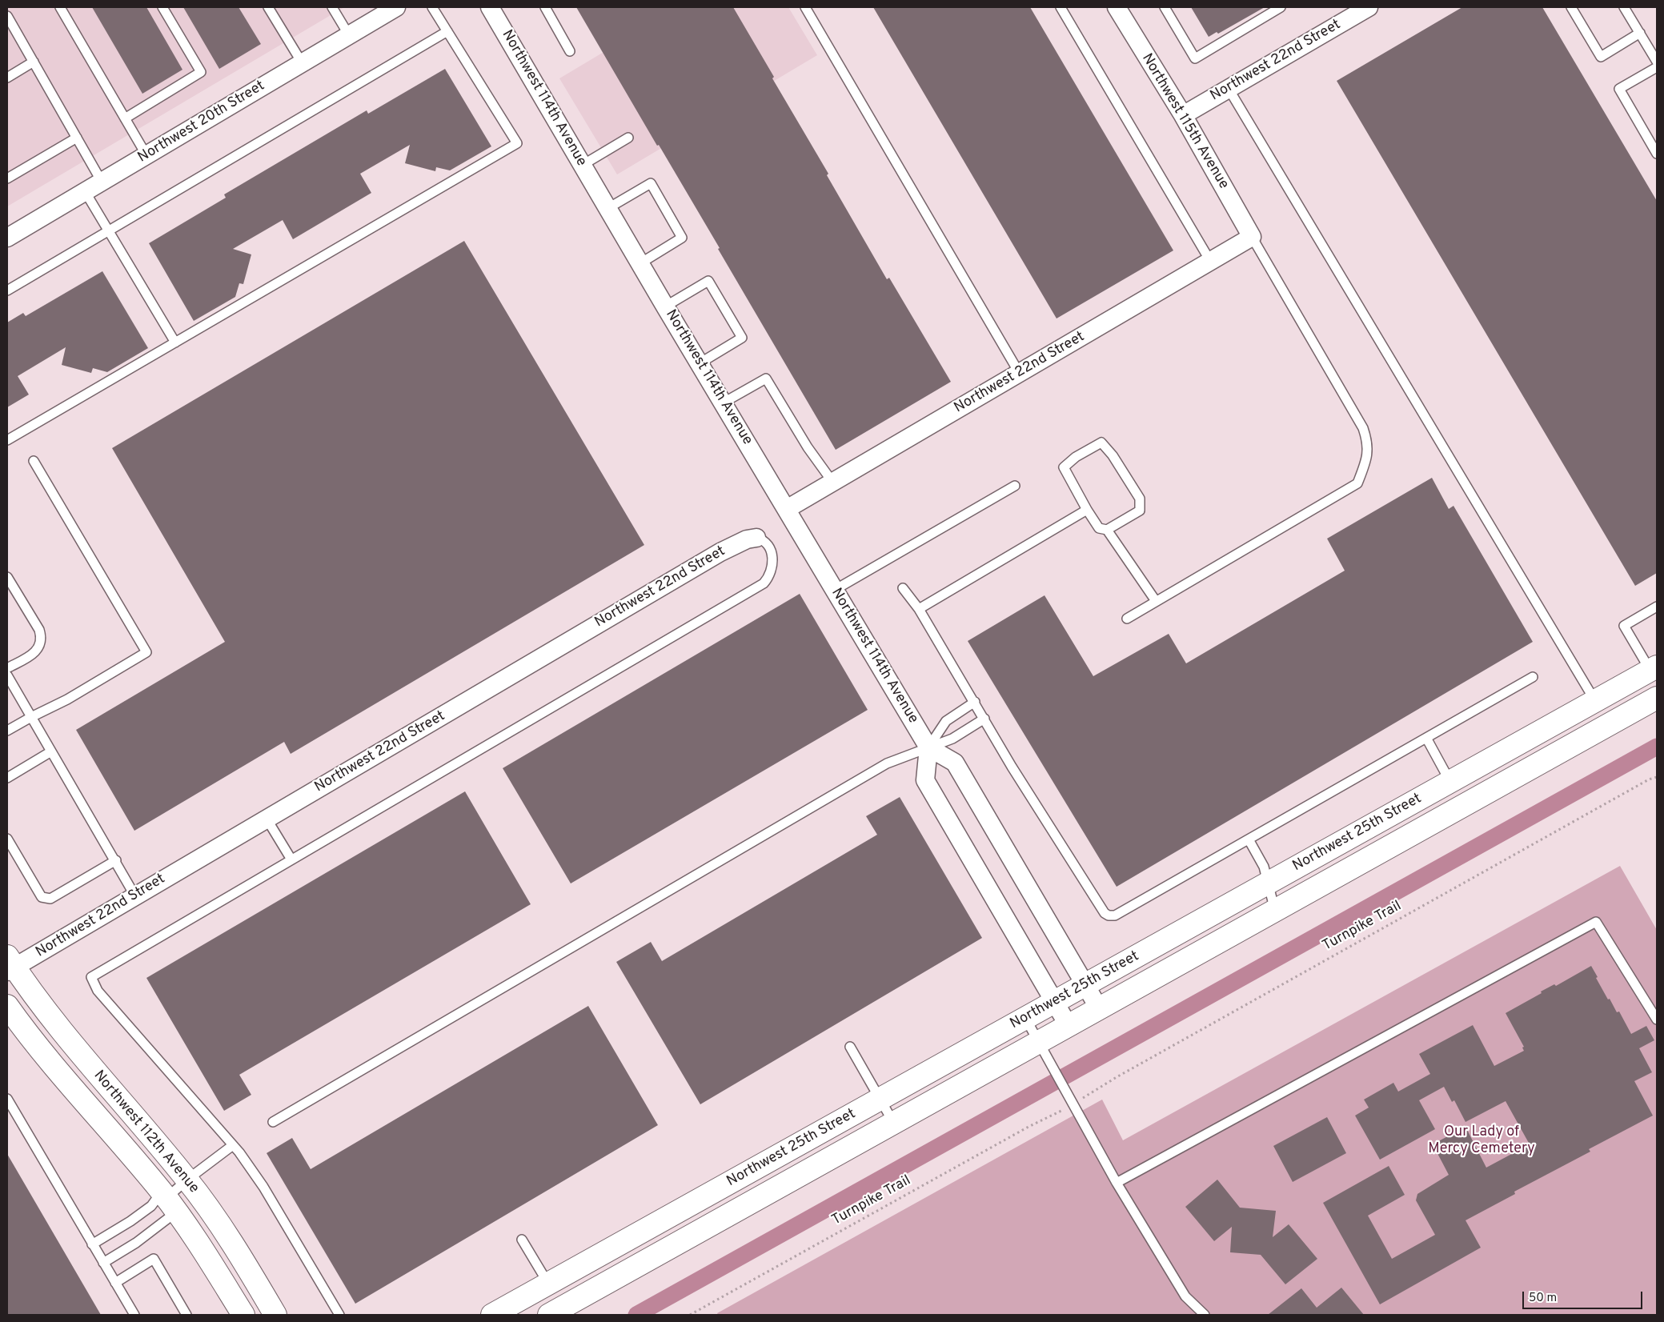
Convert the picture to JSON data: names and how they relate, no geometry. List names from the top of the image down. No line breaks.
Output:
{"streets":{"main road":["Northwest 25th Street","Northwest 112th Avenue"],"street":["Northwest 22nd Street","Northwest 114th Avenue","Northwest 115th Avenue","Northwest 20th Street"],"path":["Turnpike Trail"]},"crossings":[["Northwest 22nd Street","Northwest 114th Avenue"],["Northwest 22nd Street","Northwest 115th Avenue"],["Northwest 22nd Street","Northwest 112th Avenue"],["Northwest 114th Avenue","Northwest 25th Street"]],"parks":["Our Lady of Mercy Cemetery"],"scale_bar":"50 m"}
